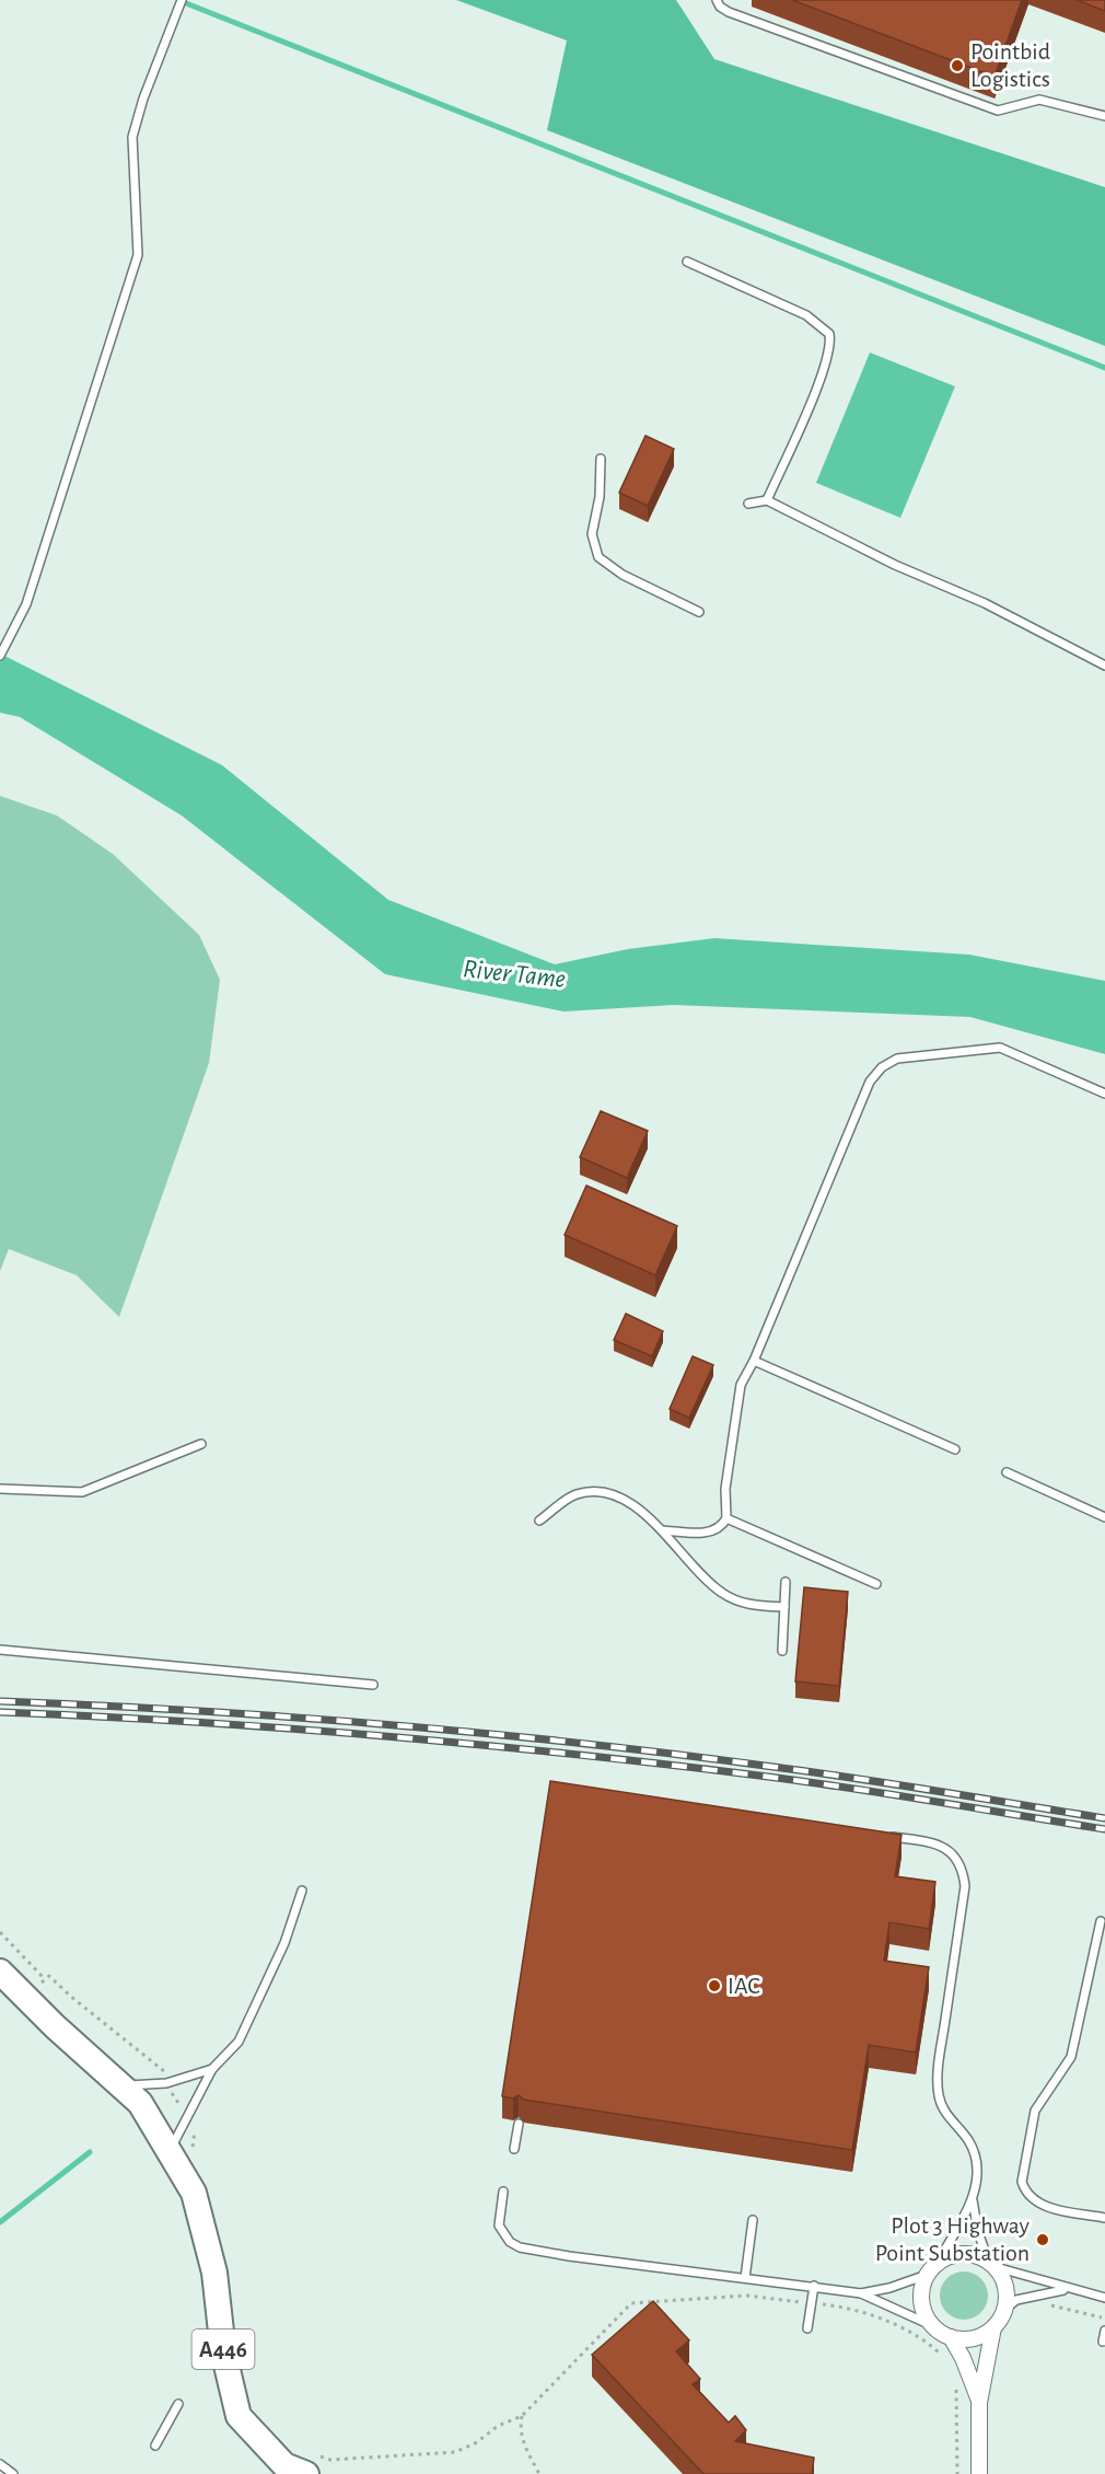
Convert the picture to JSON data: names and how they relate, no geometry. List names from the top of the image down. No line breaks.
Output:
{"streets":{"highway":["A446"]},"water":["River Tame"],"places":["Pointbid Logistics","IAC","Plot 3 Highway Point Substation"]}
